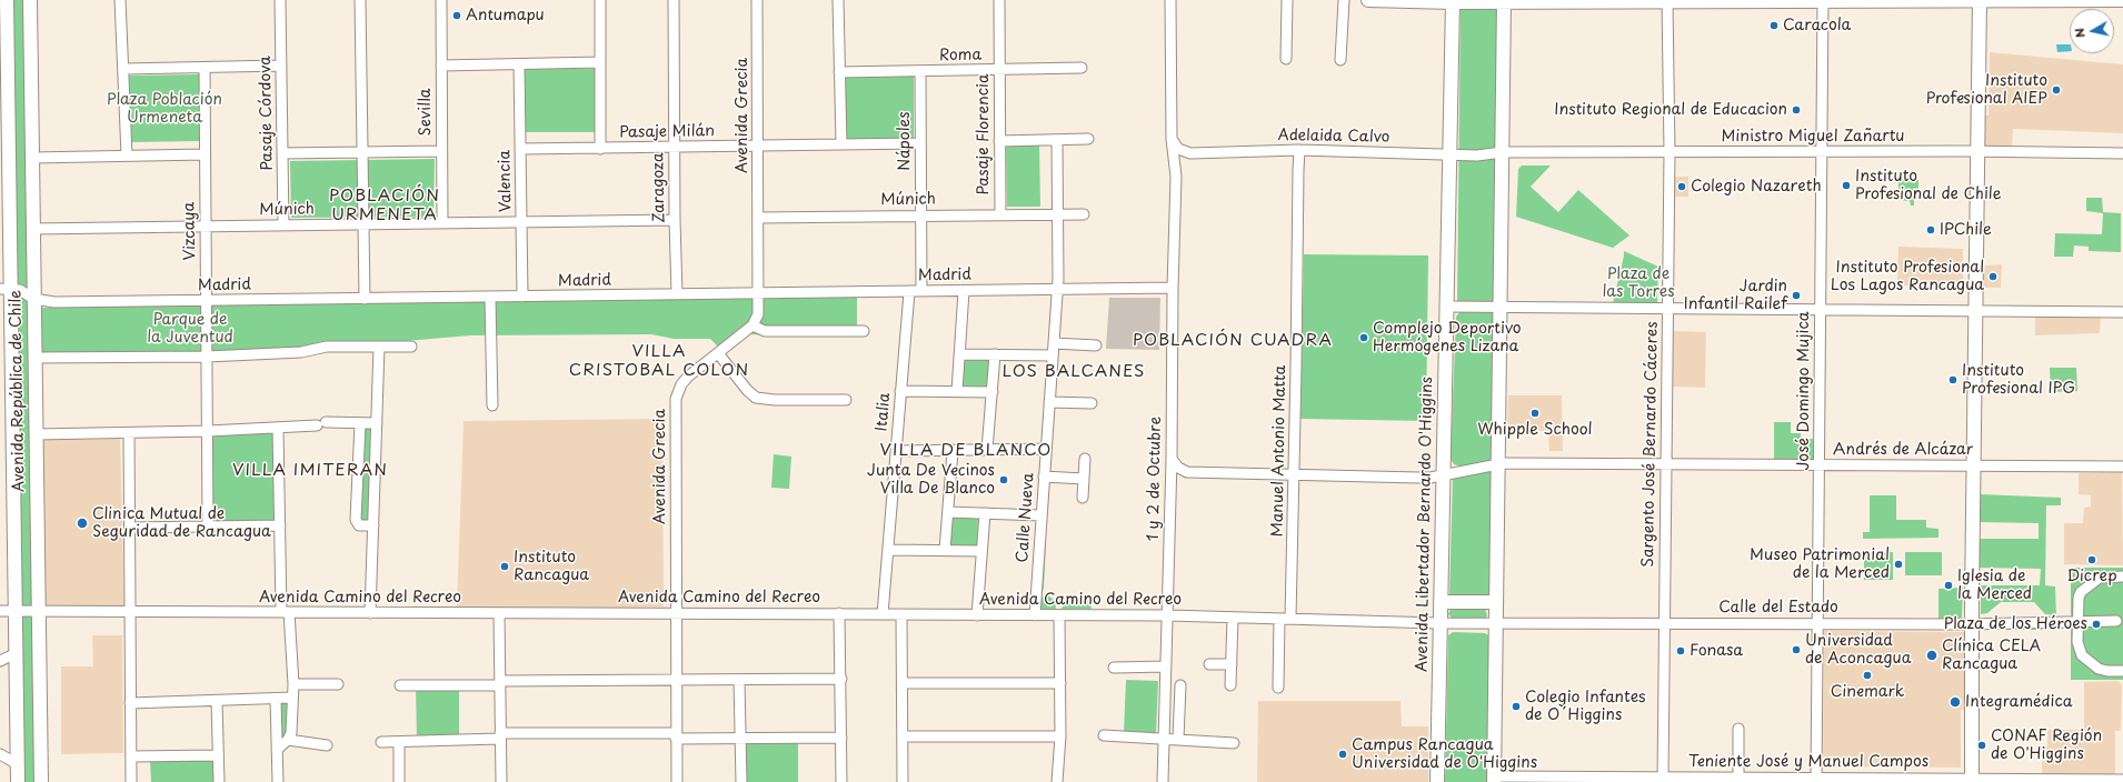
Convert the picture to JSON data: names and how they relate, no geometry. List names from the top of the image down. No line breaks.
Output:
{"streets":{"main road":["Avenida República de Chile","Avenida Libertador Bernardo O'Higgins"],"street":["Roma","Sevilla","Pasaje Córdova","Avenida Grecia","Pasaje Milán","Pasaje Florencia","Adelaida Calvo","Ministro Miguel Zañartu","Nápoles","Valencia","Zaragoza","Múnich","Vizcaya","Madrid","José Domingo Mujica","Italia","Sargento José Bernardo Cáceres","Andrés de Alcázar","Manuel Antonio Matta","1 y 2 de Octubre","Calle Nueva","Avenida Camino del Recreo","Calle del Estado","Teniente José y Manuel Campos"]},"crossings":[["Roma","Pasaje Florencia"],["Roma","Nápoles"],["Sevilla","Múnich"],["Pasaje Córdova","Múnich"],["Avenida Grecia","Pasaje Milán"],["Avenida Grecia","Múnich"],["Avenida Grecia","Madrid"],["Avenida Grecia","Avenida Camino del Recreo"],["Pasaje Milán","Nápoles"],["Pasaje Milán","Valencia"],["Pasaje Milán","Zaragoza"],["Pasaje Florencia","Múnich"],["Adelaida Calvo","Ministro Miguel Zañartu"],["Adelaida Calvo","Manuel Antonio Matta"],["Adelaida Calvo","1 y 2 de Octubre"],["Adelaida Calvo","Avenida Libertador Bernardo O'Higgins"],["Ministro Miguel Zañartu","José Domingo Mujica"],["Ministro Miguel Zañartu","Sargento José Bernardo Cáceres"],["Nápoles","Múnich"],["Nápoles","Madrid"],["Valencia","Múnich"],["Valencia","Madrid"],["Zaragoza","Múnich"],["Zaragoza","Madrid"],["Múnich","Vizcaya"],["Múnich","Avenida República de Chile"],["Múnich","Calle Nueva"],["Vizcaya","Madrid"],["Madrid","Avenida República de Chile"],["Madrid","Italia"],["Madrid","1 y 2 de Octubre"],["Madrid","Calle Nueva"],["Avenida República de Chile","Avenida Camino del Recreo"],["José Domingo Mujica","Andrés de Alcázar"],["José Domingo Mujica","Calle del Estado"],["José Domingo Mujica","Teniente José y Manuel Campos"],["Italia","Avenida Camino del Recreo"],["Sargento José Bernardo Cáceres","Andrés de Alcázar"],["Sargento José Bernardo Cáceres","Calle del Estado"],["Sargento José Bernardo Cáceres","Teniente José y Manuel Campos"],["Andrés de Alcázar","Manuel Antonio Matta"],["Andrés de Alcázar","Avenida Libertador Bernardo O'Higgins"],["Manuel Antonio Matta","Avenida Camino del Recreo"],["1 y 2 de Octubre","Avenida Camino del Recreo"],["Calle Nueva","Avenida Camino del Recreo"],["Avenida Libertador Bernardo O'Higgins","Avenida Camino del Recreo"],["Avenida Libertador Bernardo O'Higgins","Calle del Estado"],["Avenida Camino del Recreo","Calle del Estado"]],"districts":["POBLACIÓN URMENETA","POBLACIÓN CUADRA","VILLA CRISTOBAL COLON","LOS BALCANES","VILLA DE BLANCO","VILLA IMITERAN"],"parks":["Plaza Población Urmeneta","Plaza de las Torres","Parque de la Juventud"],"places":["Antumapu","Caracola","Instituto Profesional AIEP","Instituto Regional de Educacion","Instituto Profesional de Chile","Colegio Nazareth","IPChile","Instituto Profesional Los Lagos Rancagua","Jardin Infantil Railef","Complejo Deportivo Hermógenes Lizana","Instituto Profesional IPG","Whipple School","Junta De Vecinos Villa De Blanco","Clinica Mutual de Seguridad de Rancagua","Dicrep","Museo Patrimonial de la Merced","Instituto Rancagua","Iglesia de la Merced","Plaza de los Héroes","Universidad de Aconcagua","Fonasa","Clínica CELA Rancagua","Cinemark","Integramédica","Colegio Infantes de O´Higgins","CONAF Región de O'Higgins","Campus Rancagua Universidad de O'Higgins"],"north":"left"}
